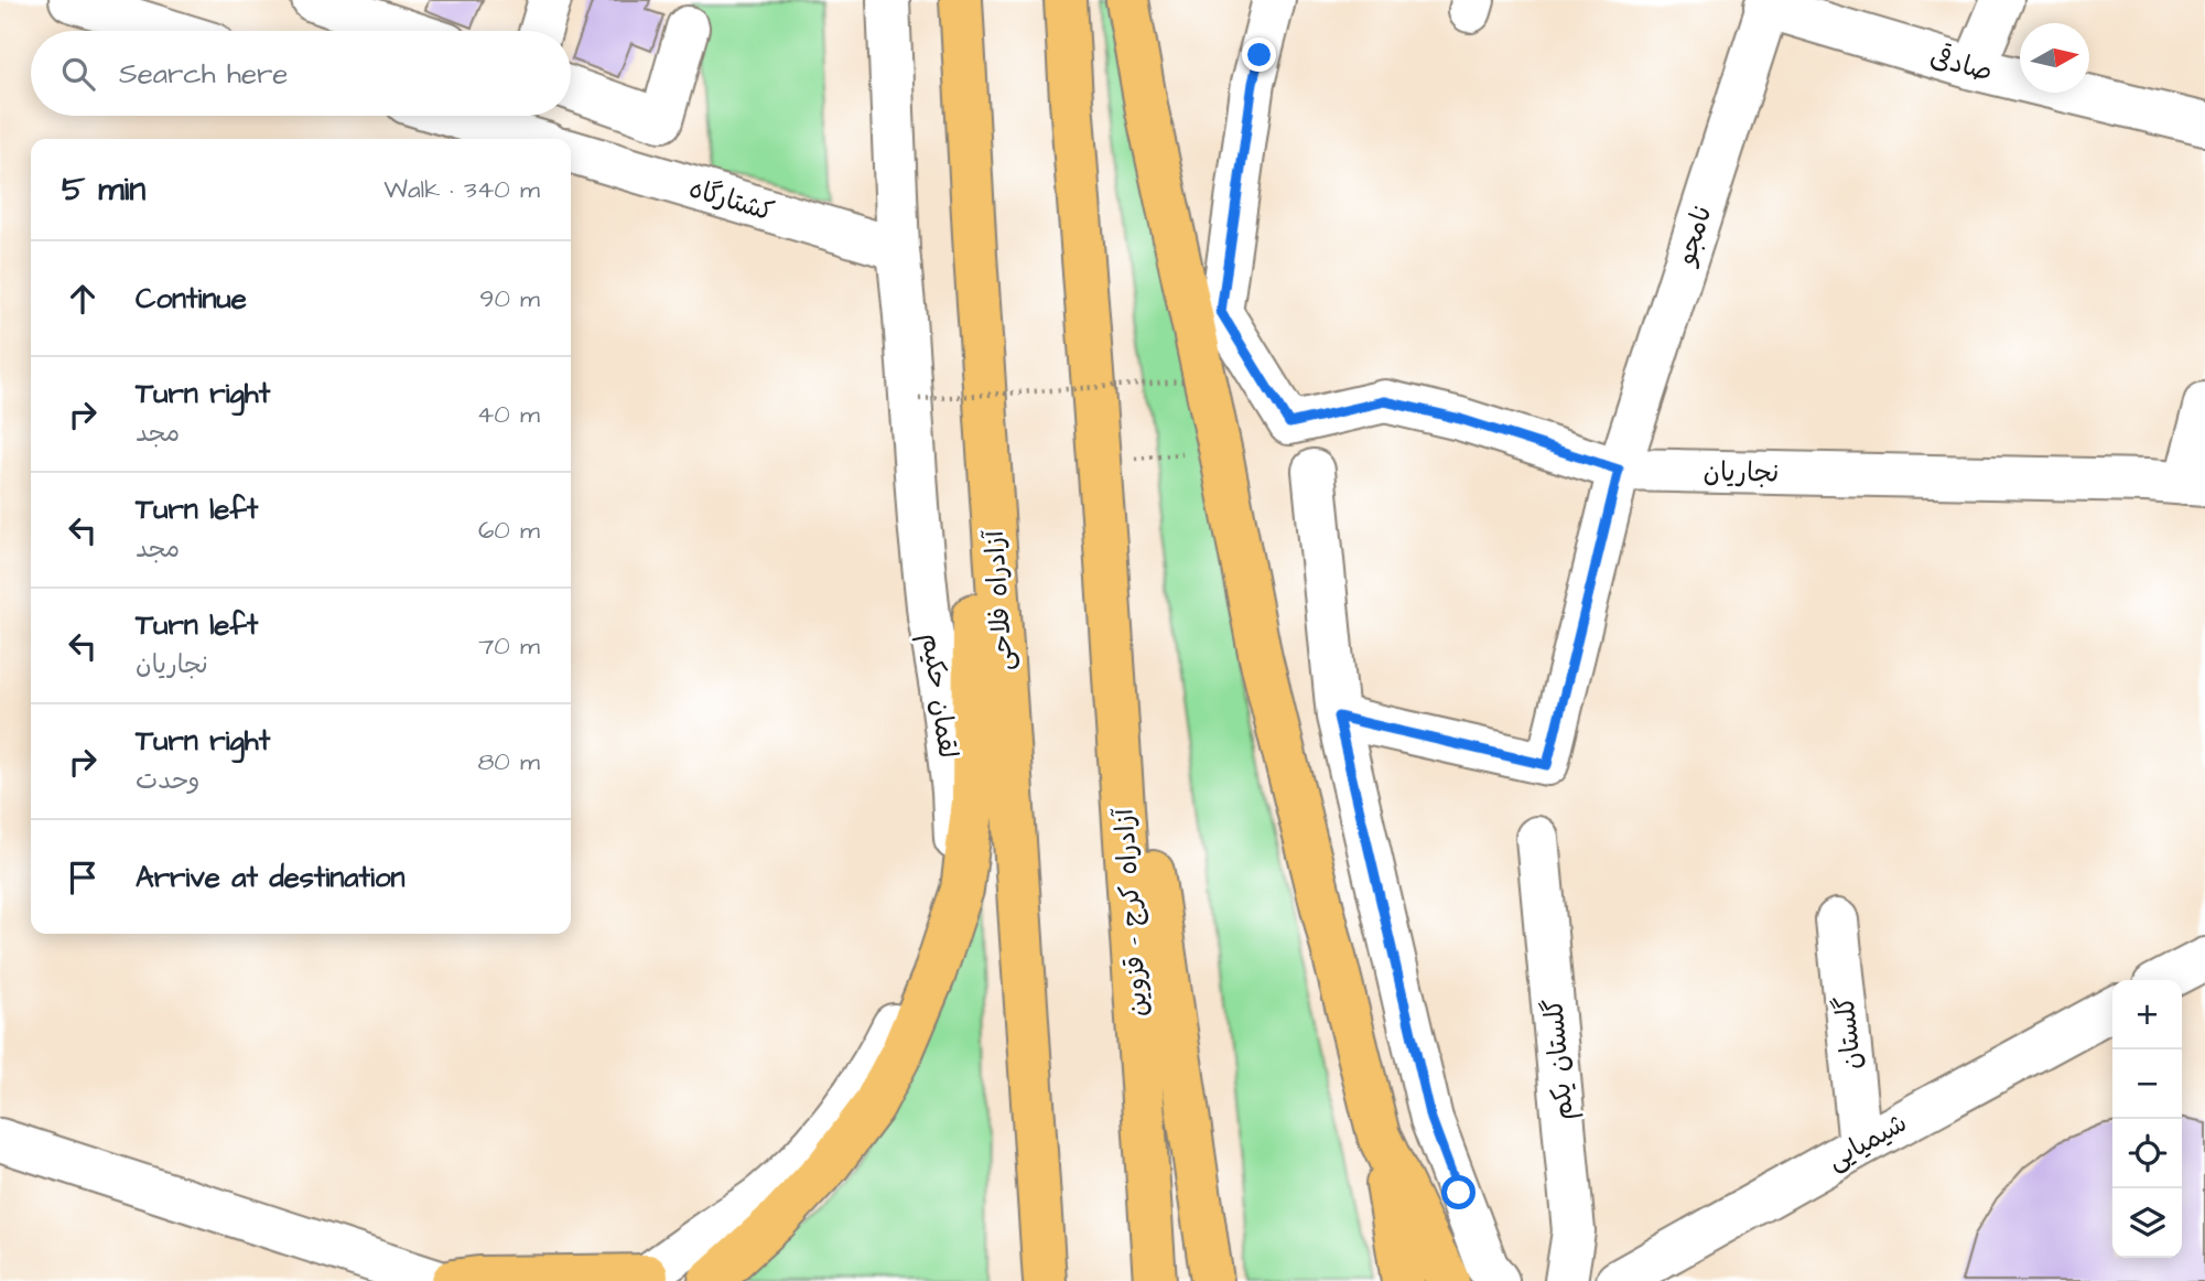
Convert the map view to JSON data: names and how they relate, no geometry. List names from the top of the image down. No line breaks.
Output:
{"streets":{"main road":["آزادراه فلاحی","لقمان حکیم","آزادراه کرج - قزوین"],"street":["صادقی","کشتارگاه","نامجو","نجاریان","گلستان","گلستان یکم","شیمیایی"]},"crossings":[["صادقی","نامجو"],["کشتارگاه","لقمان حکیم"],["نامجو","نجاریان"],["گلستان","شیمیایی"]],"north":"right","page":{"search":"Search here","heading":["5 min","Walk · 340 m"],"list":[["Continue","90 m"],["Turn right","مجد","40 m"],["Turn left","مجد","60 m"],["Turn left","نجاریان","70 m"],["Turn right","وحدت","80 m"],"Arrive at destination"],"map_buttons":["+","−"]}}
